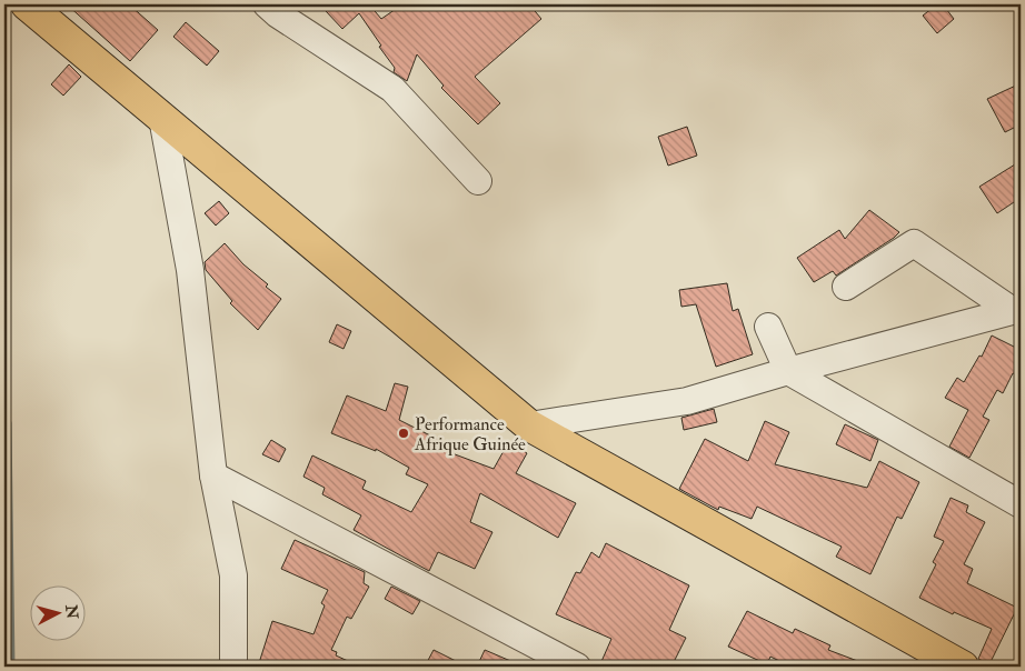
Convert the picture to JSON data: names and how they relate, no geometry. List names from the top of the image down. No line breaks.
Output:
{"places":["Performance Afrique Guinée"],"north":"right"}
